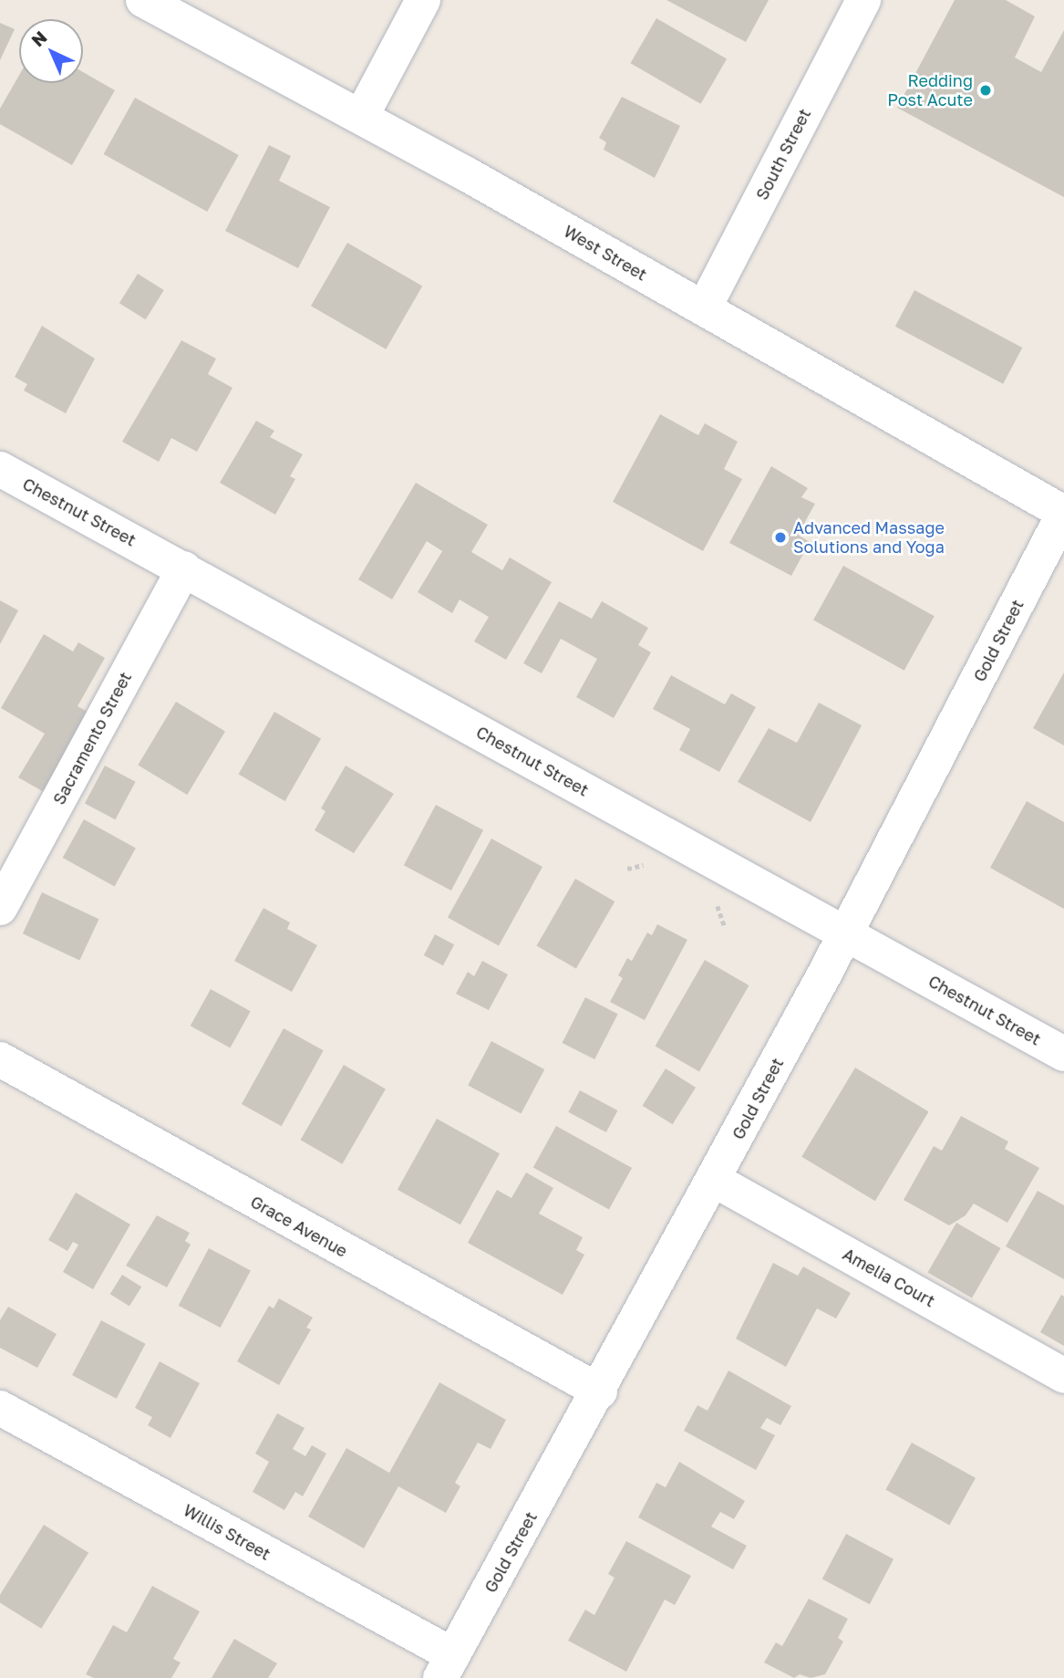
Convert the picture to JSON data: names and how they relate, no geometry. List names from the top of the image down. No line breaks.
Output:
{"streets":{"street":["South Street","West Street","Chestnut Street","Gold Street","Sacramento Street","Grace Avenue","Amelia Court","Willis Street"]},"crossings":[["South Street","West Street"],["West Street","Gold Street"],["Chestnut Street","Gold Street"],["Chestnut Street","Sacramento Street"],["Gold Street","Grace Avenue"],["Gold Street","Amelia Court"],["Gold Street","Willis Street"]],"places":["Redding Post Acute","Advanced Massage Solutions and Yoga"],"north":"top left"}
